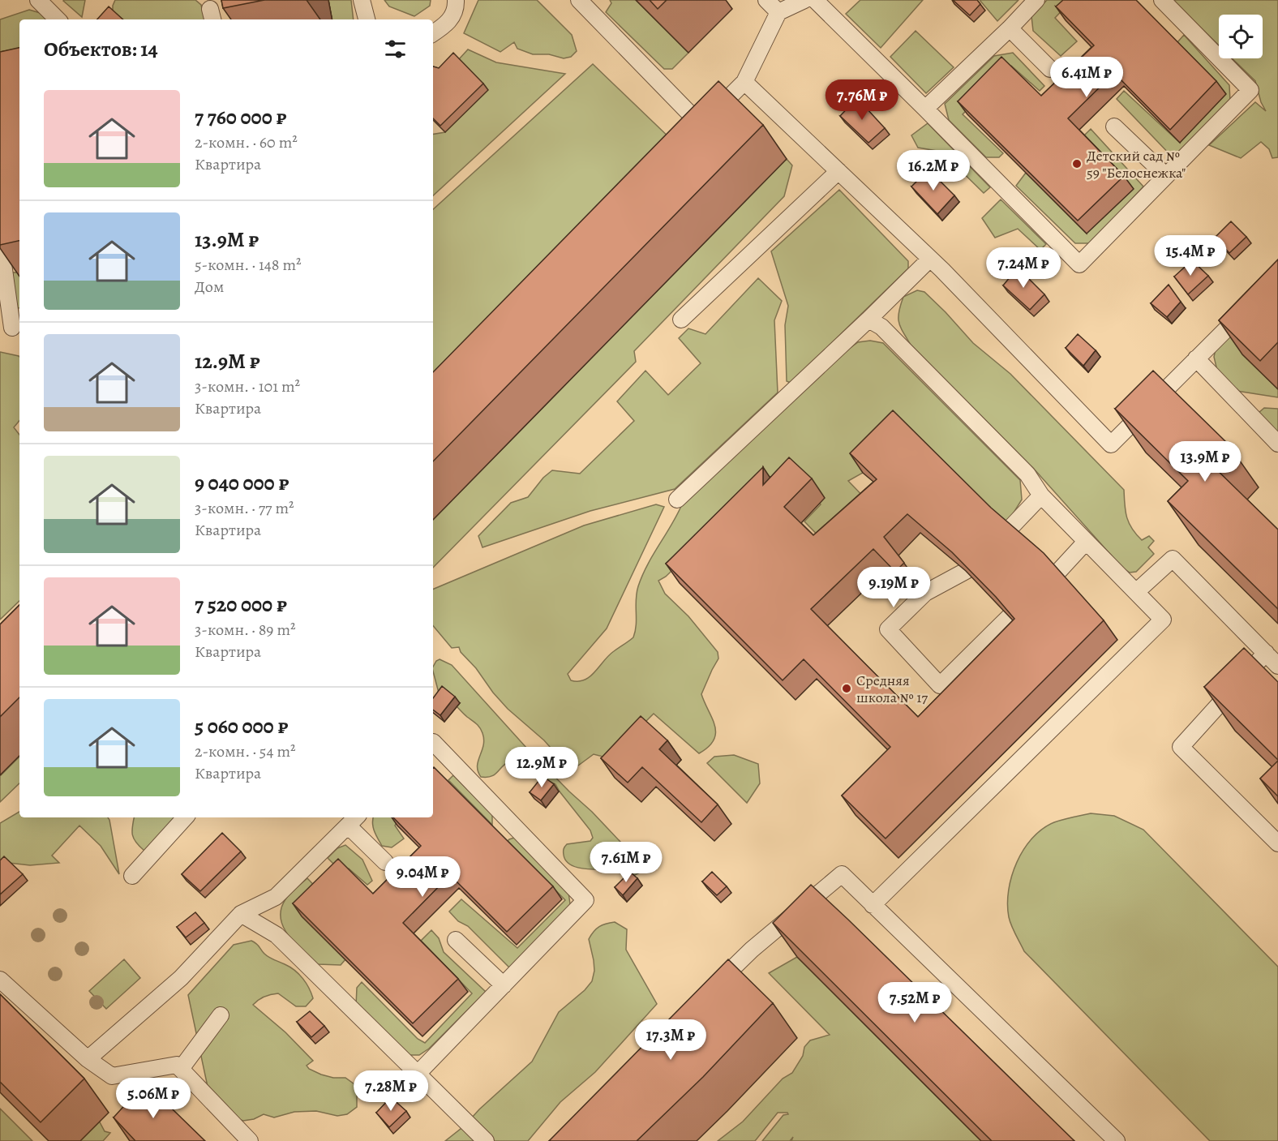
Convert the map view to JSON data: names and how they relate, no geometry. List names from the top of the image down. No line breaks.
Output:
{"places":["Детский сад № 59 \"Белоснежка\"","Средняя школа № 17"],"page":{"heading":"Объектов: 14","price":["6.41M ₽","7.76M ₽","16.2M ₽","15.4M ₽","7.24M ₽","13.9M ₽","9.19M ₽","12.9M ₽","7.61M ₽","9.04M ₽","7.52M ₽","17.3M ₽","7.28M ₽","5.06M ₽"],"list":[{"name":"7 760 000 ₽","note":"2-комн. · 60 m² · Квартира"},{"name":"13.9M ₽","note":"5-комн. · 148 m² · Дом"},{"name":"12.9M ₽","note":"3-комн. · 101 m² · Квартира"},{"name":"9 040 000 ₽","note":"3-комн. · 77 m² · Квартира"},{"name":"7 520 000 ₽","note":"3-комн. · 89 m² · Квартира"},{"name":"5 060 000 ₽","note":"2-комн. · 54 m² · Квартира"}]}}
